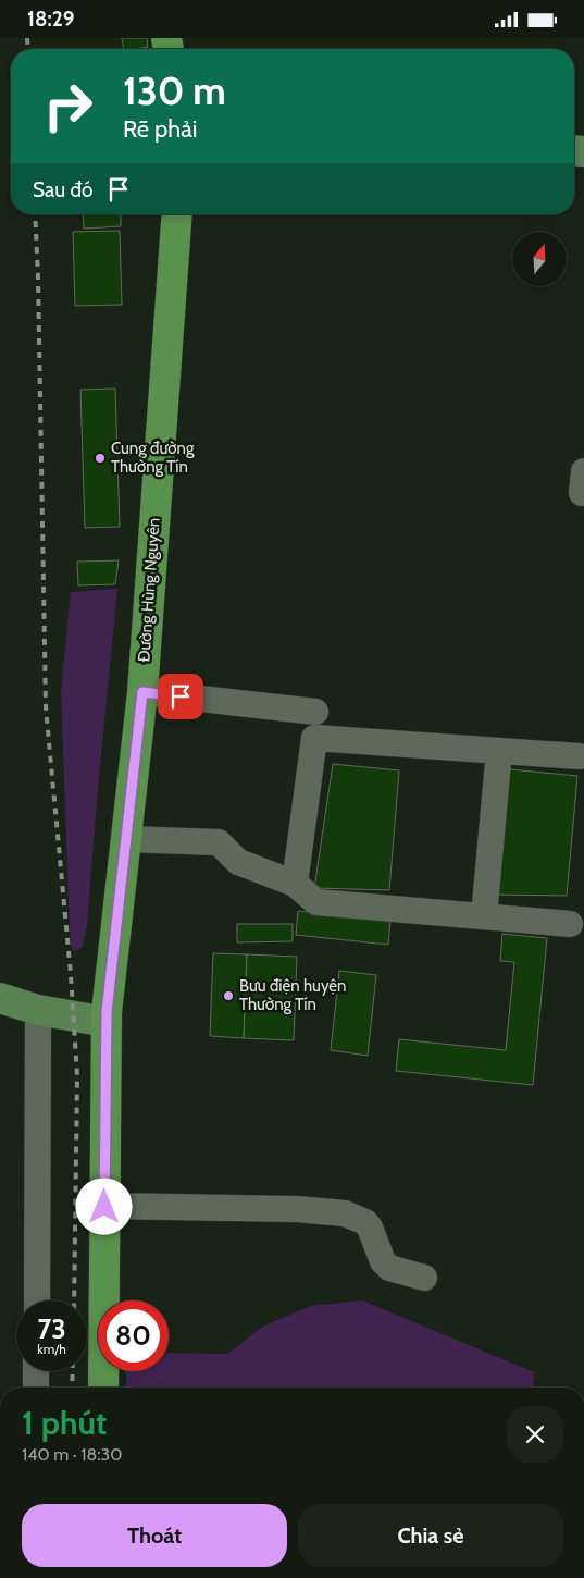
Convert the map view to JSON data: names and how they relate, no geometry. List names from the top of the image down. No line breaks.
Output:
{"streets":{"highway":["Đường Hùng Nguyên"]},"places":["Cung đường Thường Tín","Bưu điện huyện Thường Tín"],"north":"top","page":{"status":"18:29","turn":["130 m","Rẽ phải"],"then":"Sau đó","speed":"73 km/h","limit":"80","heading":["1 phút","140 m · 18:30"],"buttons":["Thoát","Chia sẻ"]}}
